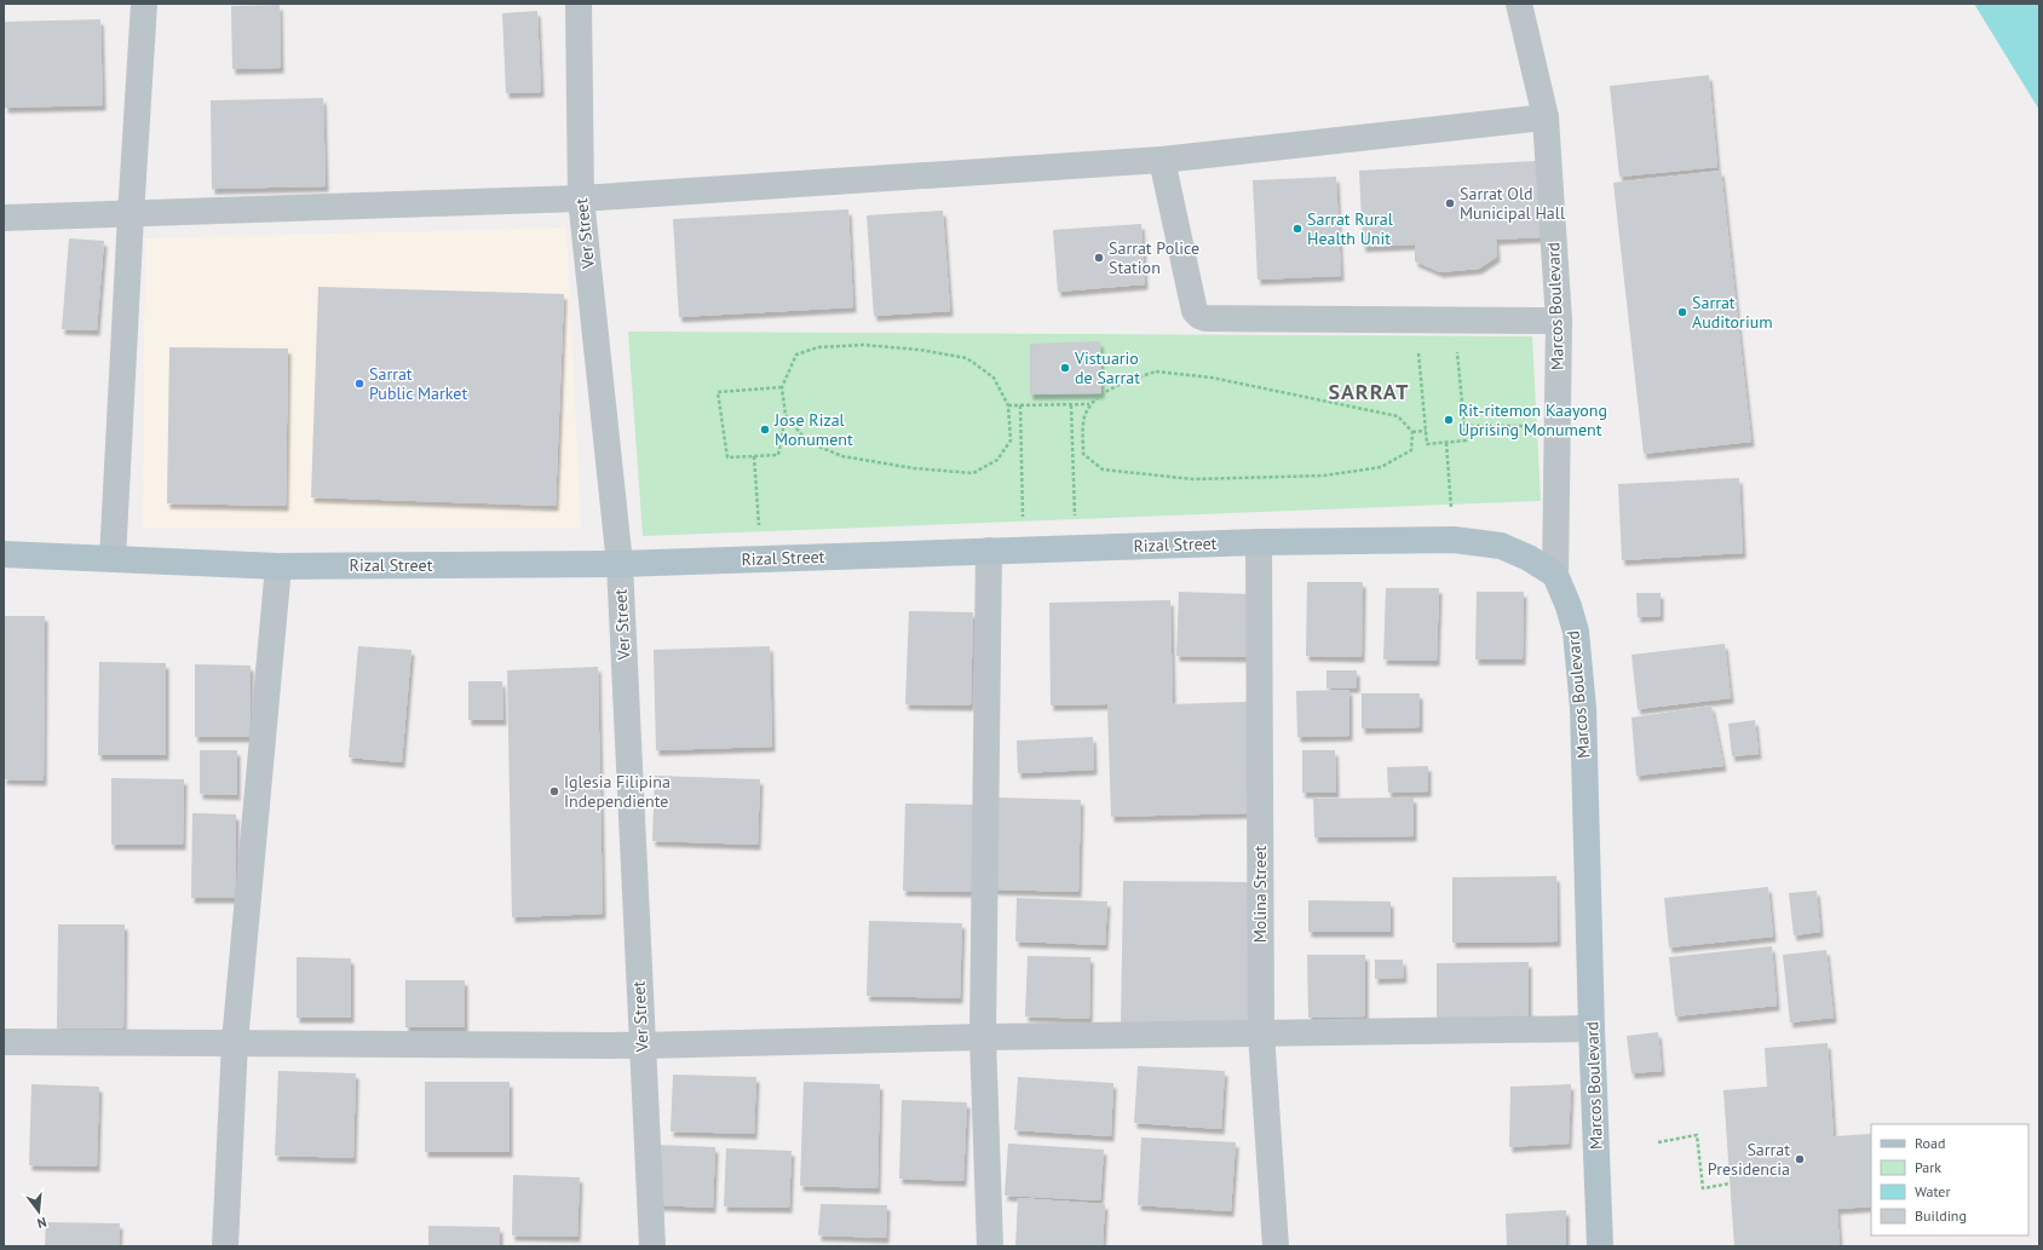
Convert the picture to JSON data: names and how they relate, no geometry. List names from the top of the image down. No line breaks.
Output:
{"streets":{"main road":["Marcos Boulevard","Rizal Street"],"street":["Ver Street","Molina Street"]},"crossings":[["Ver Street","Rizal Street"],["Marcos Boulevard","Rizal Street"],["Rizal Street","Molina Street"]],"districts":["SARRAT"],"places":["Sarrat Old Municipal Hall","Sarrat Rural Health Unit","Sarrat Police Station","Sarrat Auditorium","Vistuario de Sarrat","Sarrat Public Market","Rit-ritemon Kaayong Uprising Monument","Jose Rizal Monument","Iglesia Filipina Independiente","Sarrat Presidencia"],"legend":["Road","Park","Water","Building"],"north":"bottom"}
